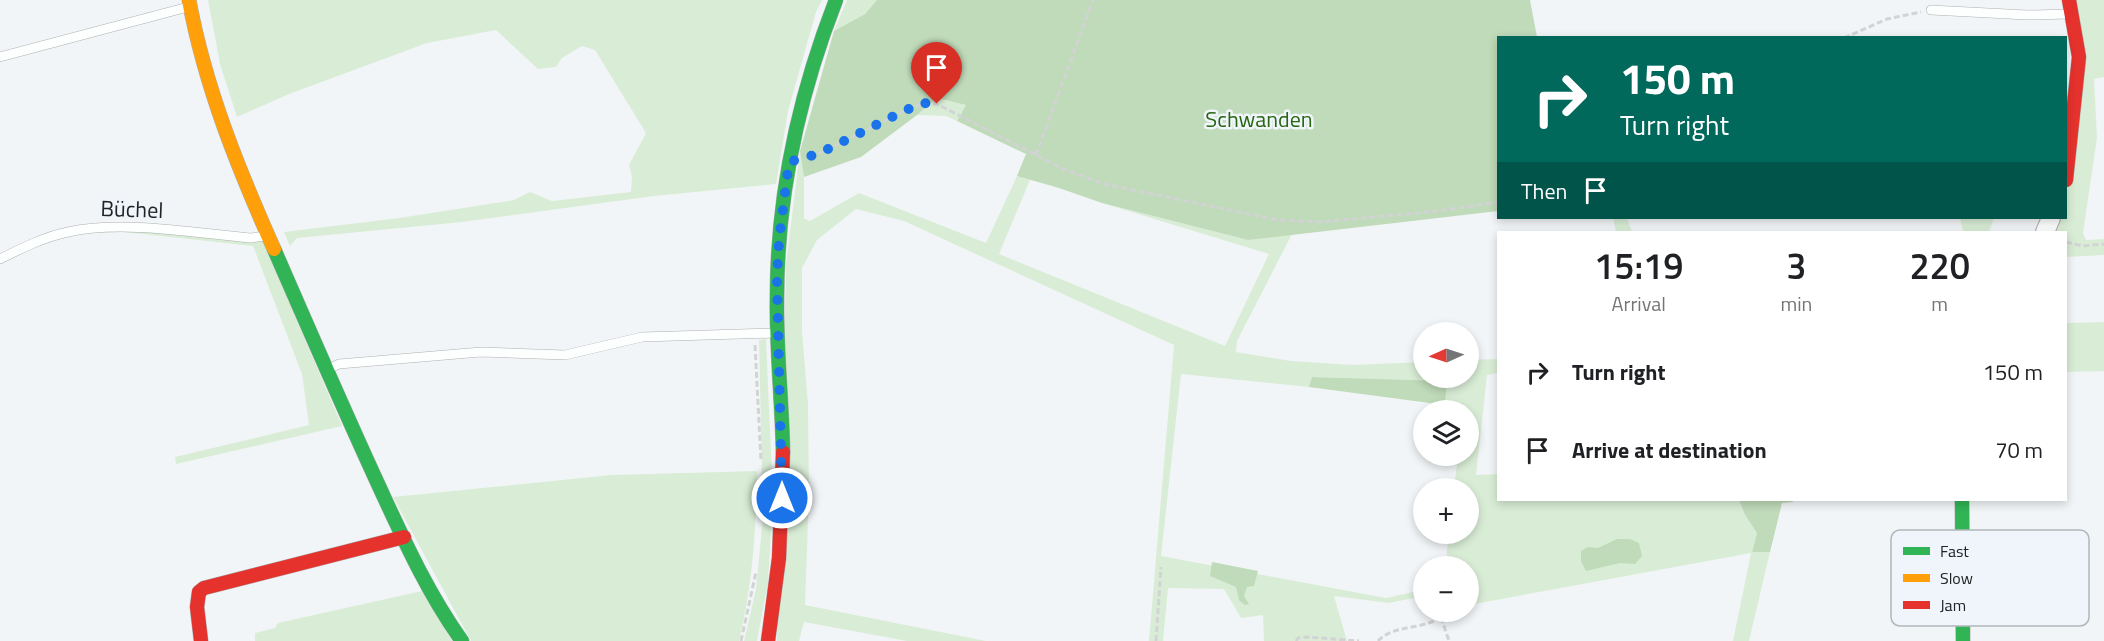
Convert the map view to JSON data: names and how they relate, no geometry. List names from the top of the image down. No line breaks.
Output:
{"streets":{"lane":["Büchel"]},"parks":["Schwanden"],"legend":["Fast","Slow","Jam"],"north":"left","page":{"turn":["150 m","Turn right"],"then":"Then","eta":["15:19","Arrival","3","min","220","m"],"map_buttons":["+","−"],"list":[{"name":"Turn right","value":"150 m"},{"name":"Arrive at destination","value":"70 m"}]}}
